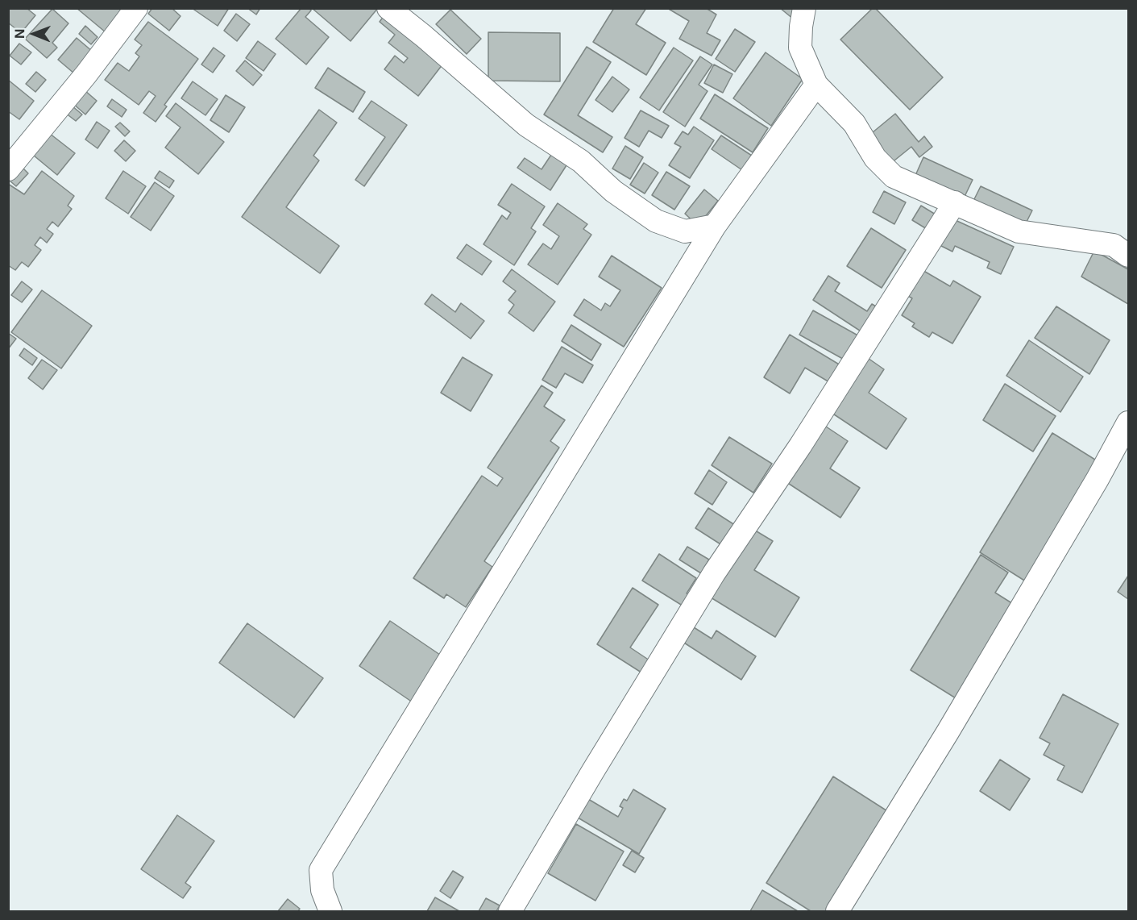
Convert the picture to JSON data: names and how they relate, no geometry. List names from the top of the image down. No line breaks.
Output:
{"north":"left"}
